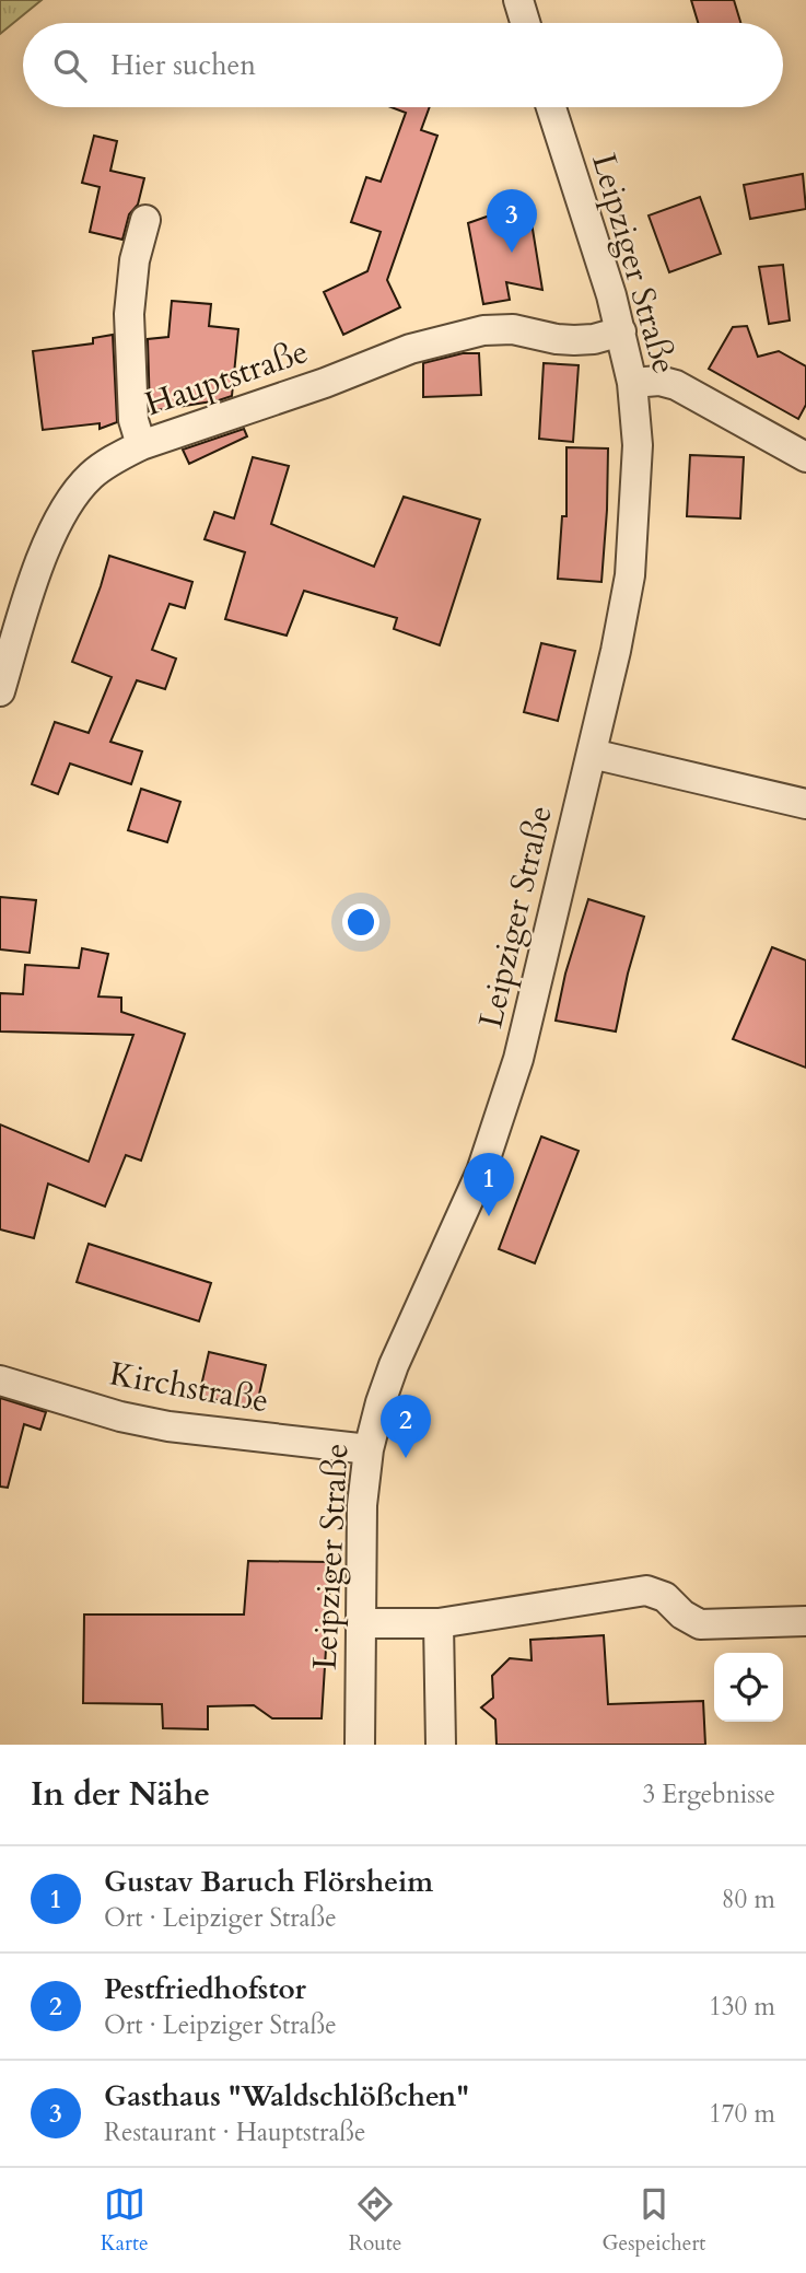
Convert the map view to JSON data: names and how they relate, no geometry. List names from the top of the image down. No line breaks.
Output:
{"streets":{"street":["Leipziger Straße","Hauptstraße","Kirchstraße"]},"crossings":[["Leipziger Straße","Hauptstraße"],["Leipziger Straße","Kirchstraße"]],"page":{"search":"Hier suchen","pins":["3","1","2"],"heading":["In der Nähe","3 Ergebnisse"],"list":[{"mark":"1","name":"Gustav Baruch Flörsheim","note":"Ort · Leipziger Straße","value":"80 m"},{"mark":"2","name":"Pestfriedhofstor","note":"Ort · Leipziger Straße","value":"130 m"},{"mark":"3","name":"Gasthaus \"Waldschlößchen\"","note":"Restaurant · Hauptstraße","value":"170 m"}],"nav":["Karte","Route","Gespeichert"]}}
